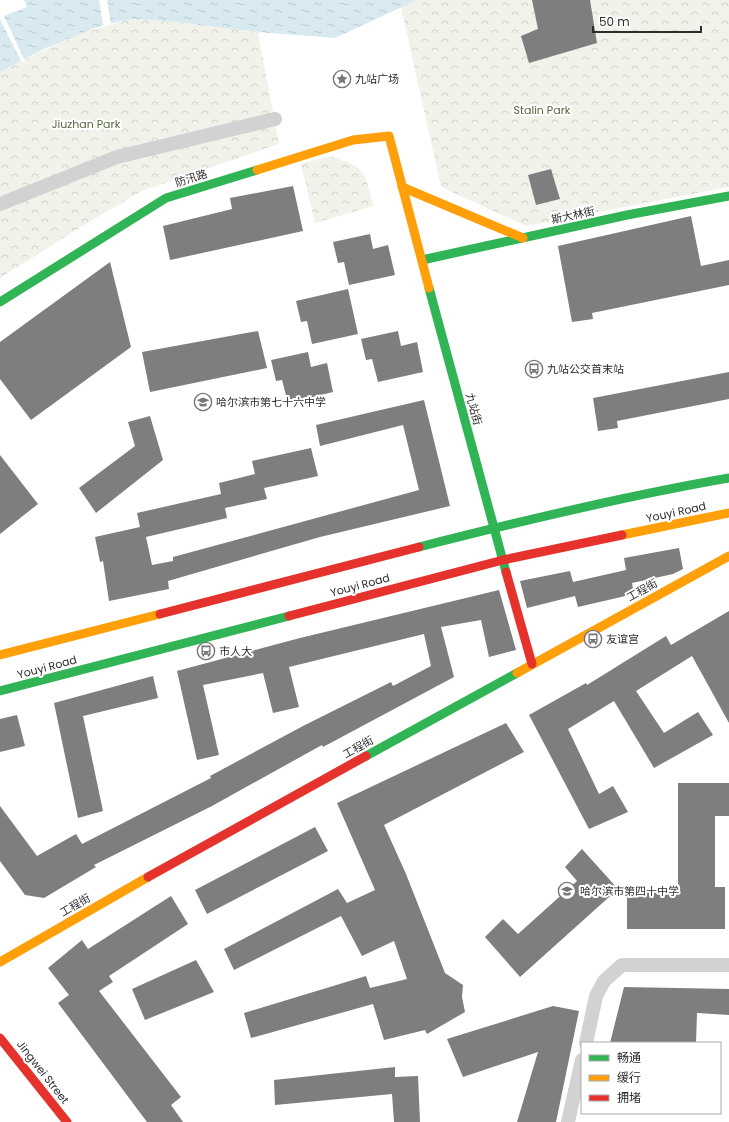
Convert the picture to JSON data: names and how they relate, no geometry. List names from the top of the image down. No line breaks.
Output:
{"streets":{"main road":["防汛路","斯大林街","九站街","Youyi Road","工程街","Jingwei Street"]},"crossings":[["防汛路","九站街"],["斯大林街","九站街"],["九站街","Youyi Road"],["九站街","工程街"]],"parks":["Stalin Park","Jiuzhan Park"],"places":{"place":["九站广场"],"bus stop":["九站公交首末站","友谊宫","市人大"],"school or university":["哈尔滨市第七十六中学","哈尔滨市第四十中学"]},"legend":["畅通","缓行","拥堵"],"scale_bar":"50 m"}
